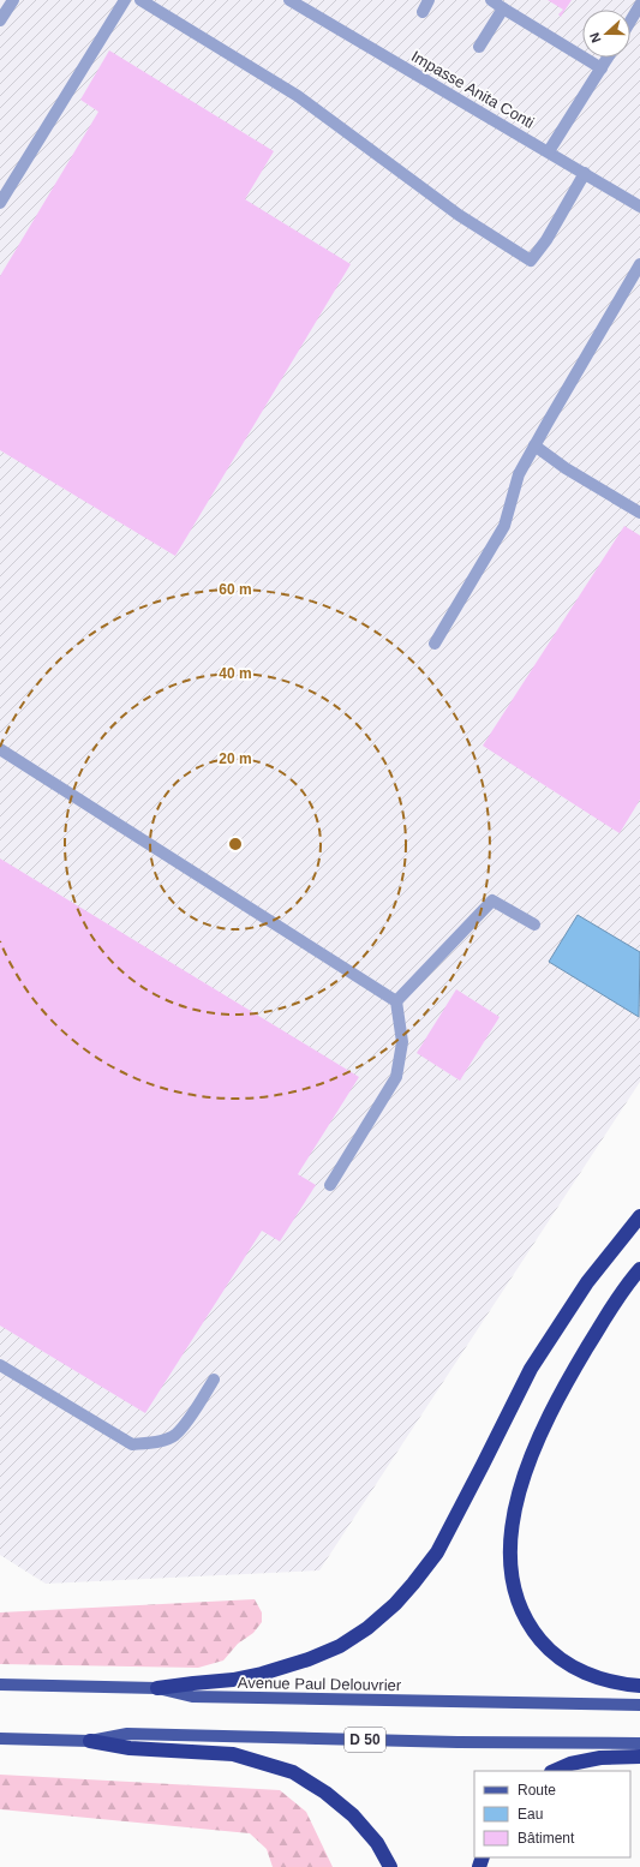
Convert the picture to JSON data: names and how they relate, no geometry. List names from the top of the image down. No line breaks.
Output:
{"streets":{"main road":["Avenue Paul Delouvrier","D 50"],"lane":["Impasse Anita Conti"]},"legend":["Route","Eau","Bâtiment"],"north":"left","rings":["60 m","40 m","20 m"]}
